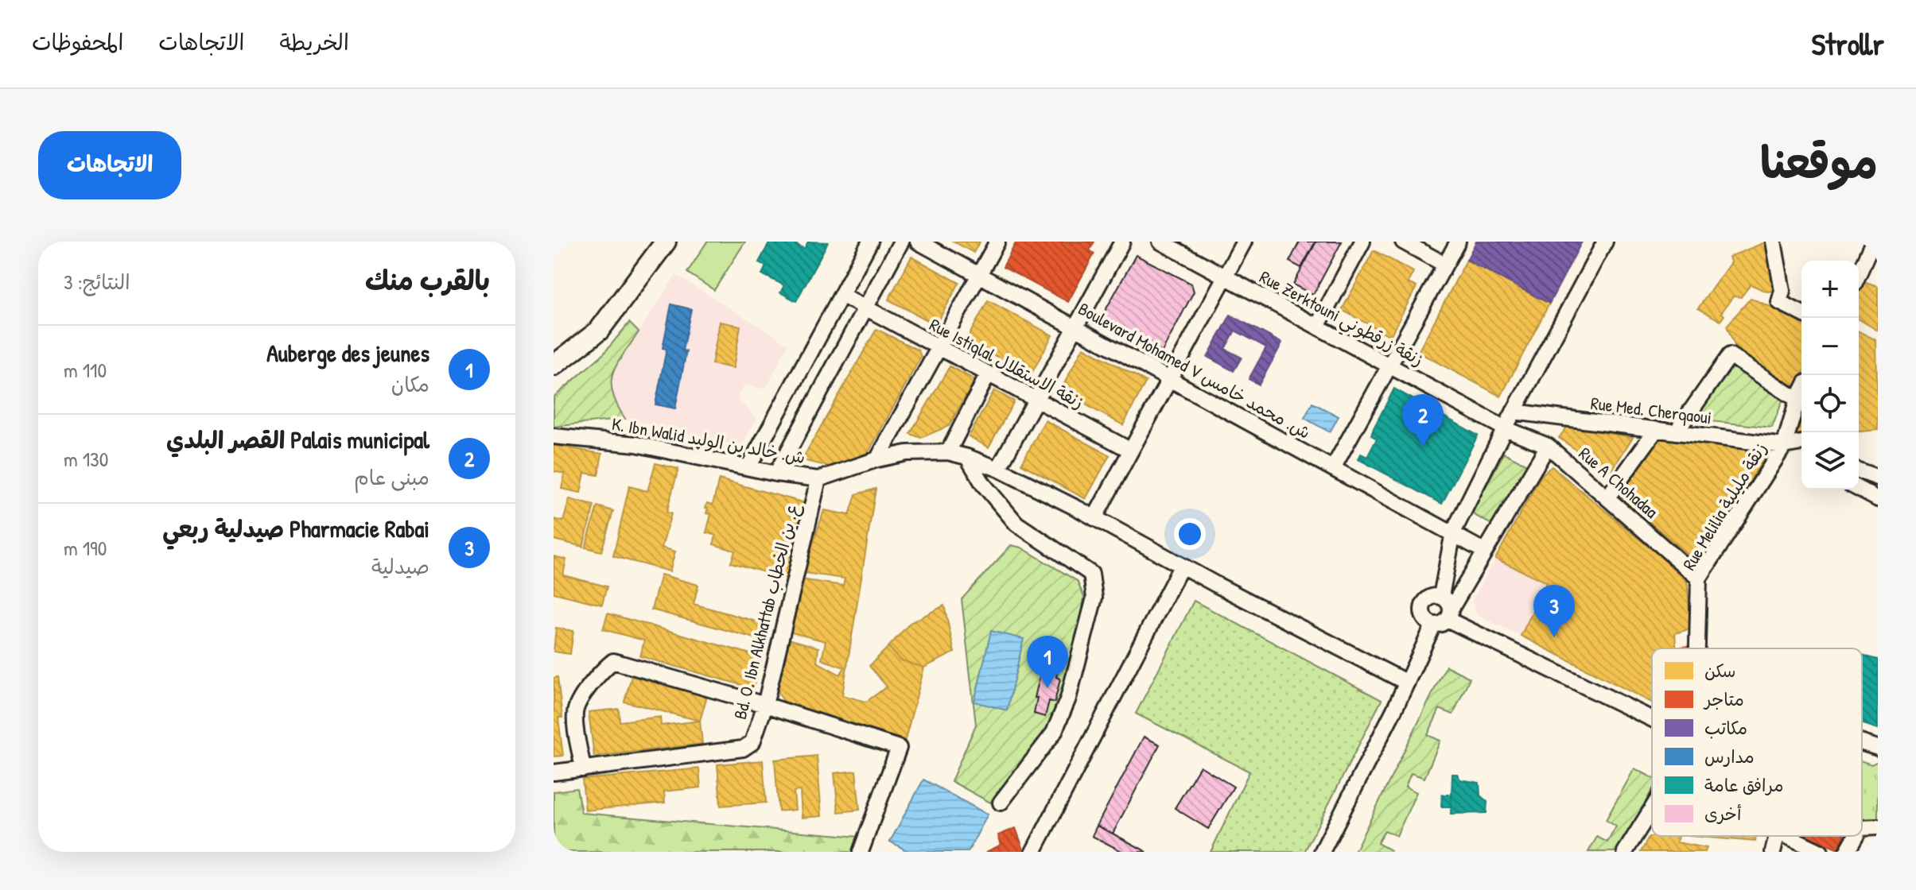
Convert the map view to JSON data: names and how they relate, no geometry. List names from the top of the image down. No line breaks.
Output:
{"streets":{"street":["Rue Zerktouni زنقة زرقطوني","Rue Istiqlal زنقة الاستقلال","Boulevard Mohamed V ش. محمد خامس","Rue Med. Cherqaoui","K. Ibn Walid ش. خالد بن الوليد","Rue A Chohadaa","Rue Melilia زنقة مليلية","Bd. O. Ibn Alkhattab ع. بن الخطاب"]},"crossings":[["Rue Zerktouni زنقة زرقطوني","Rue A Chohadaa"],["Rue Med. Cherqaoui","Rue Melilia زنقة مليلية"],["K. Ibn Walid ش. خالد بن الوليد","Bd. O. Ibn Alkhattab ع. بن الخطاب"],["Rue A Chohadaa","Rue Melilia زنقة مليلية"]],"legend":["سكن","متاجر","مكاتب","مدارس","مرافق عامة","أخرى"],"page":{"header":"Strollr","nav":["الخريطة","الاتجاهات","المحفوظات"],"title":"موقعنا","buttons":"الاتجاهات","heading":["بالقرب منك","النتائج: 3"],"map_buttons":["+","−"],"list":[{"mark":"1","name":"Auberge des jeunes","note":"مكان","value":"110 m"},{"mark":"2","name":"Palais municipal القصر البلدي","note":"مبنى عام","value":"130 m"},{"mark":"3","name":"Pharmacie Rabai صيدلية ربعي","note":"صيدلية","value":"190 m"}],"pins":["2","3","1"]}}
